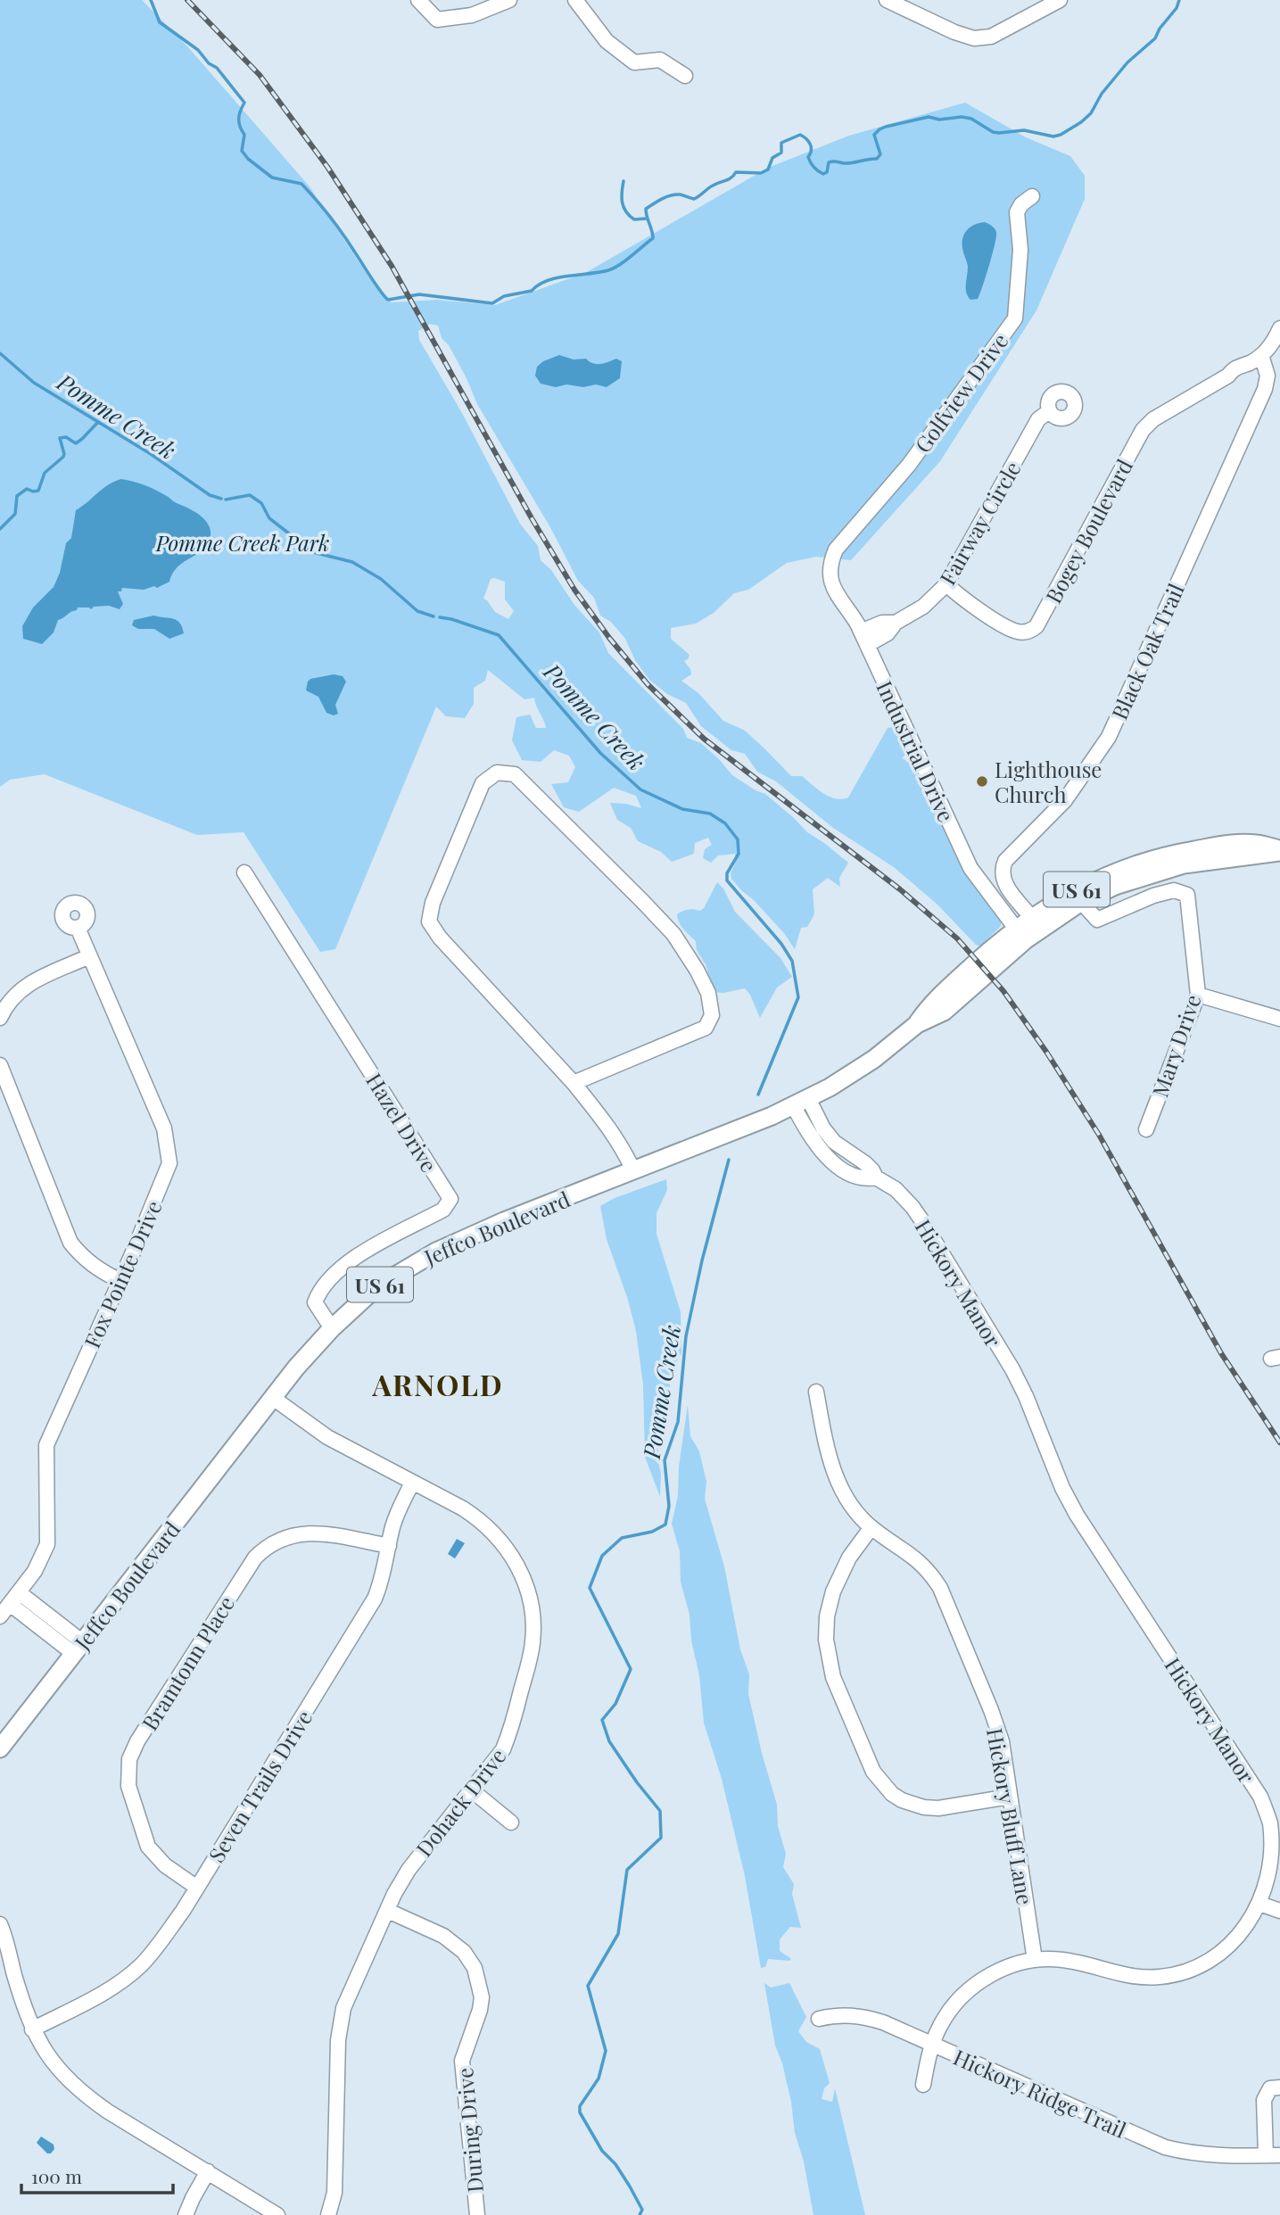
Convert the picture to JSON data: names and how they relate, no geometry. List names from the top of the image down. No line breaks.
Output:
{"streets":{"main road":["US 61","Jeffco Boulevard"],"street":["Golfview Drive","Fairway Circle","Bogey Boulevard","Black Oak Trail","Industrial Drive","Mary Drive","Hazel Drive","Fox Pointe Drive","Hickory Manor","Bramtonn Place","Seven Trails Drive","Dohack Drive","Hickory Bluff Lane","Hickory Ridge Trail","During Drive"]},"crossings":[["Golfview Drive","Industrial Drive"],["Fairway Circle","Bogey Boulevard"],["Fairway Circle","Industrial Drive"],["Bogey Boulevard","Black Oak Trail"],["Black Oak Trail","Jeffco Boulevard"],["Industrial Drive","Jeffco Boulevard"],["Mary Drive","Jeffco Boulevard"],["Hazel Drive","Jeffco Boulevard"],["Jeffco Boulevard","Hickory Manor"],["Jeffco Boulevard","Dohack Drive"],["Hickory Manor","Hickory Bluff Lane"],["Hickory Manor","Hickory Ridge Trail"],["Bramtonn Place","Seven Trails Drive"],["Seven Trails Drive","Dohack Drive"],["Dohack Drive","During Drive"]],"districts":["ARNOLD"],"water":["Pomme Creek"],"parks":["Pomme Creek Park"],"places":["Lighthouse Church"],"scale_bar":"100 m"}
